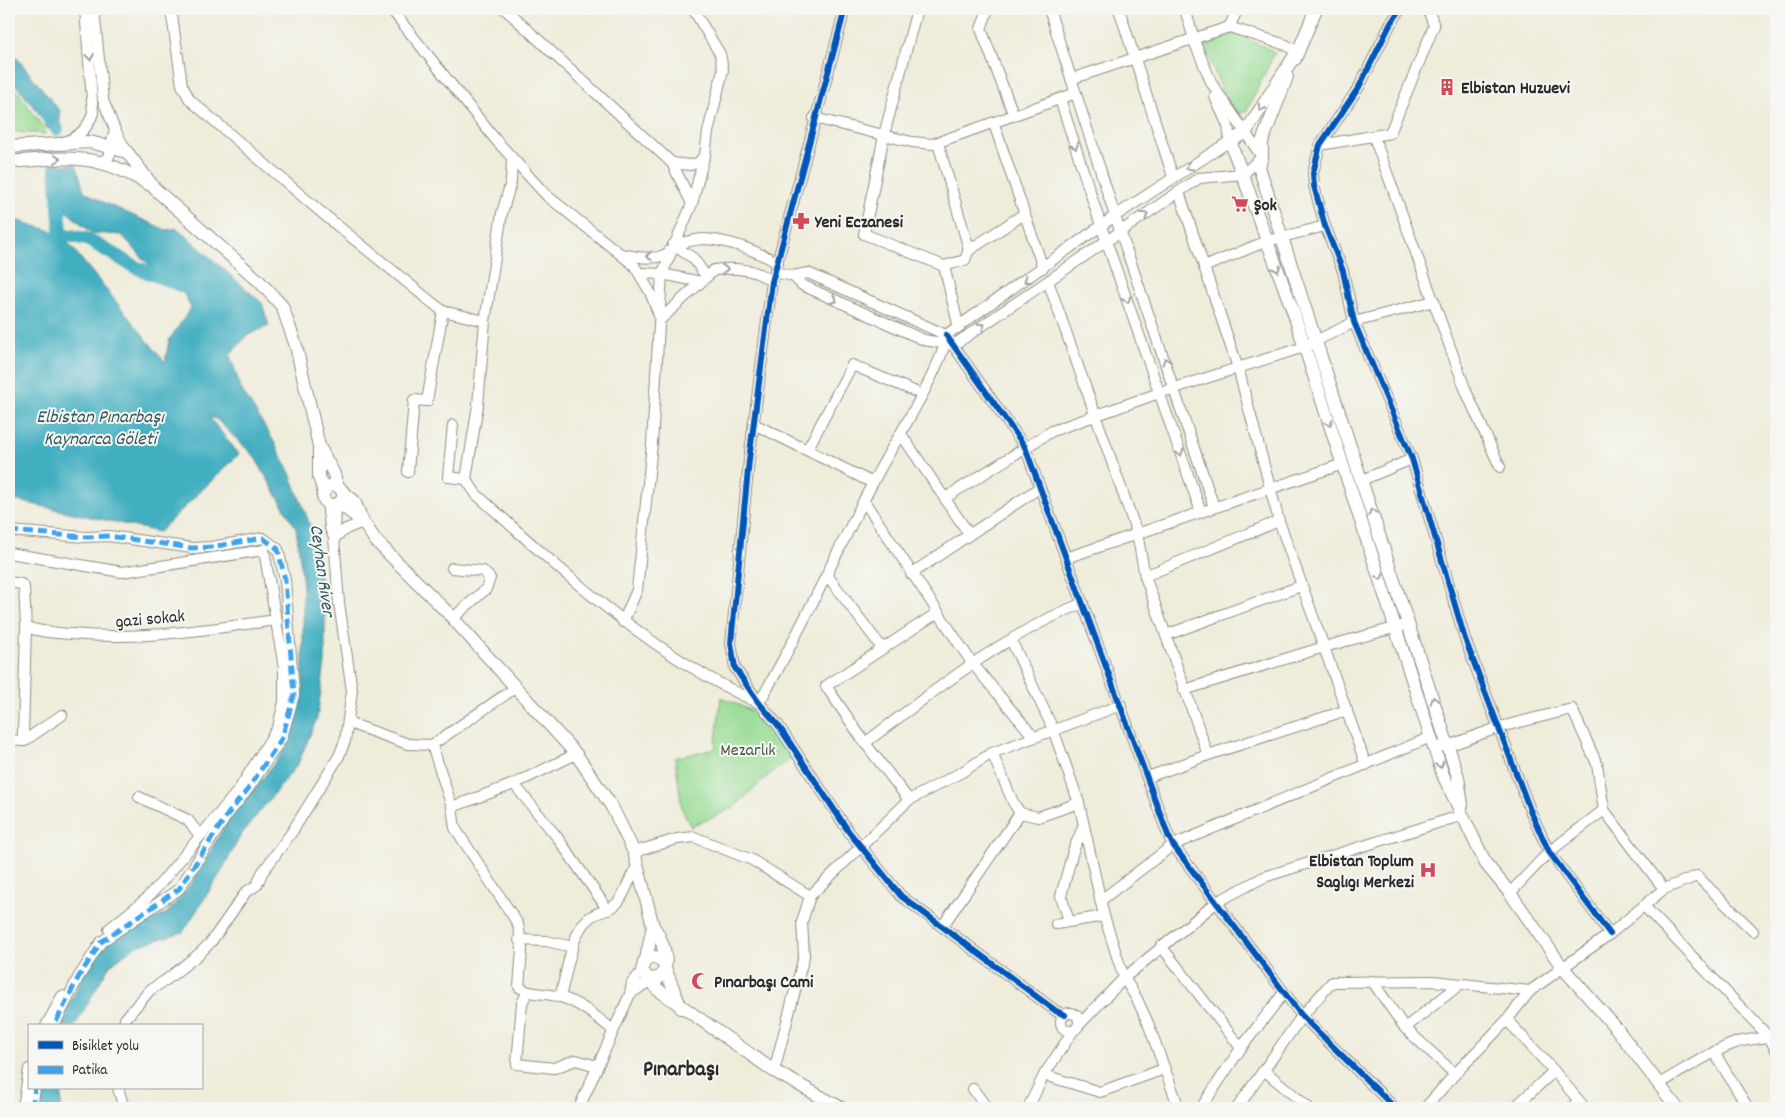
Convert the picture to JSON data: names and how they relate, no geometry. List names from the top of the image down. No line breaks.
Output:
{"streets":{"street":["gazi sokak"]},"districts":["Pınarbaşı"],"water":["Elbistan Pınarbaşı Kaynarca Göleti","Ceyhan River"],"parks":["Mezarlık"],"places":{"building":["Elbistan Huzuevi"],"supermarket":["Şok"],"pharmacy":["Yeni Eczanesi"],"hospital":["Elbistan Toplum Saglıgı Merkezi"],"mosque":["Pınarbaşı Cami"]},"legend":["Bisiklet yolu","Patika"]}
